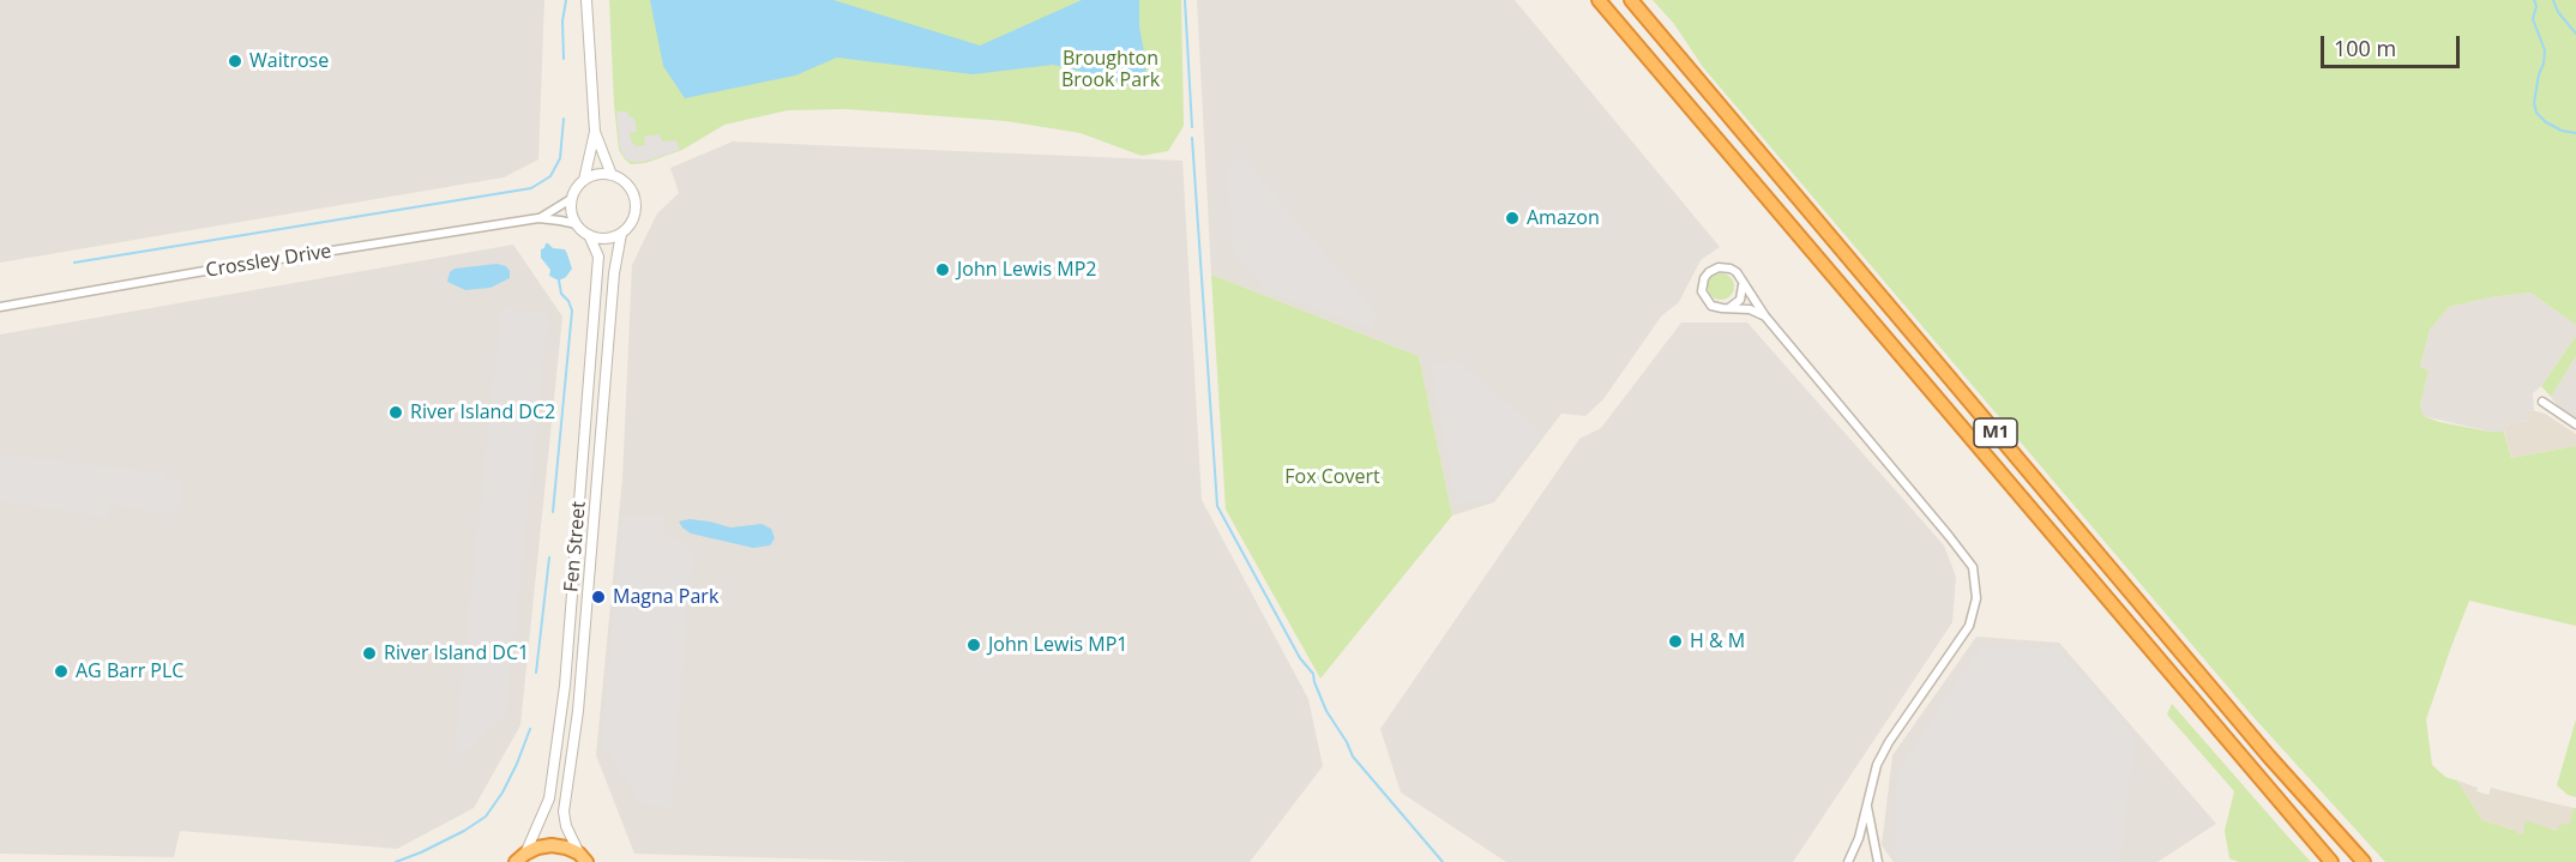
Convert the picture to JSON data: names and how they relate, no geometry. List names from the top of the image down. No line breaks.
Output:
{"streets":{"highway":["M1"],"street":["Crossley Drive","Fen Street"]},"parks":["Broughton Brook Park","Fox Covert"],"places":["Waitrose","Amazon","John Lewis MP2","River Island DC2","Magna Park","H & M","John Lewis MP1","River Island DC1","AG Barr PLC"],"scale_bar":"100 m"}
